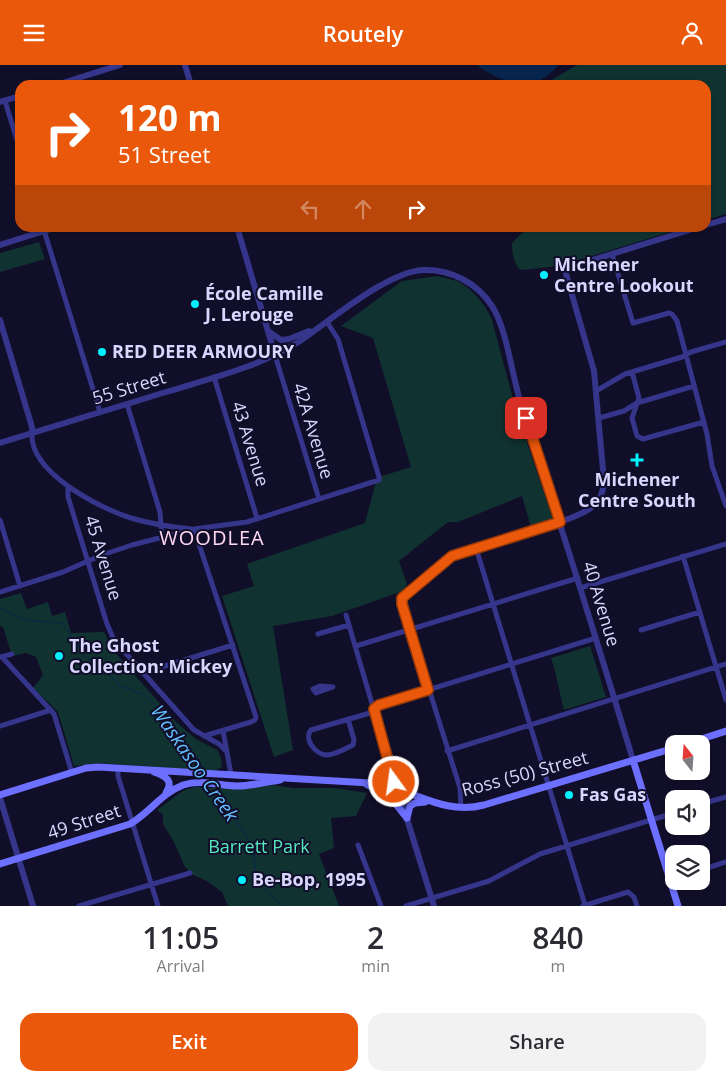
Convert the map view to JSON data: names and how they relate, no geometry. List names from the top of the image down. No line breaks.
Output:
{"streets":{"main road":["40 Avenue","Ross (50) Street","49 Street"],"street":["55 Street","42A Avenue","43 Avenue","45 Avenue"]},"crossings":[["55 Street","42A Avenue"],["55 Street","43 Avenue"],["55 Street","40 Avenue"],["40 Avenue","Ross (50) Street"],["Ross (50) Street","49 Street"]],"districts":["WOODLEA"],"water":["Waskasoo Creek"],"parks":["Barrett Park"],"places":{"other":["Michener Centre Lookout","École Camille J. Lerouge","RED DEER ARMOURY","The Ghost Collection: Mickey","Fas Gas","Be-Bop, 1995"],"health":["Michener Centre South"]},"north":"top","page":{"header":"Routely","turn":["120 m","51 Street"],"eta":["11:05","Arrival","2","min","840","m"],"buttons":["Exit","Share"]}}
